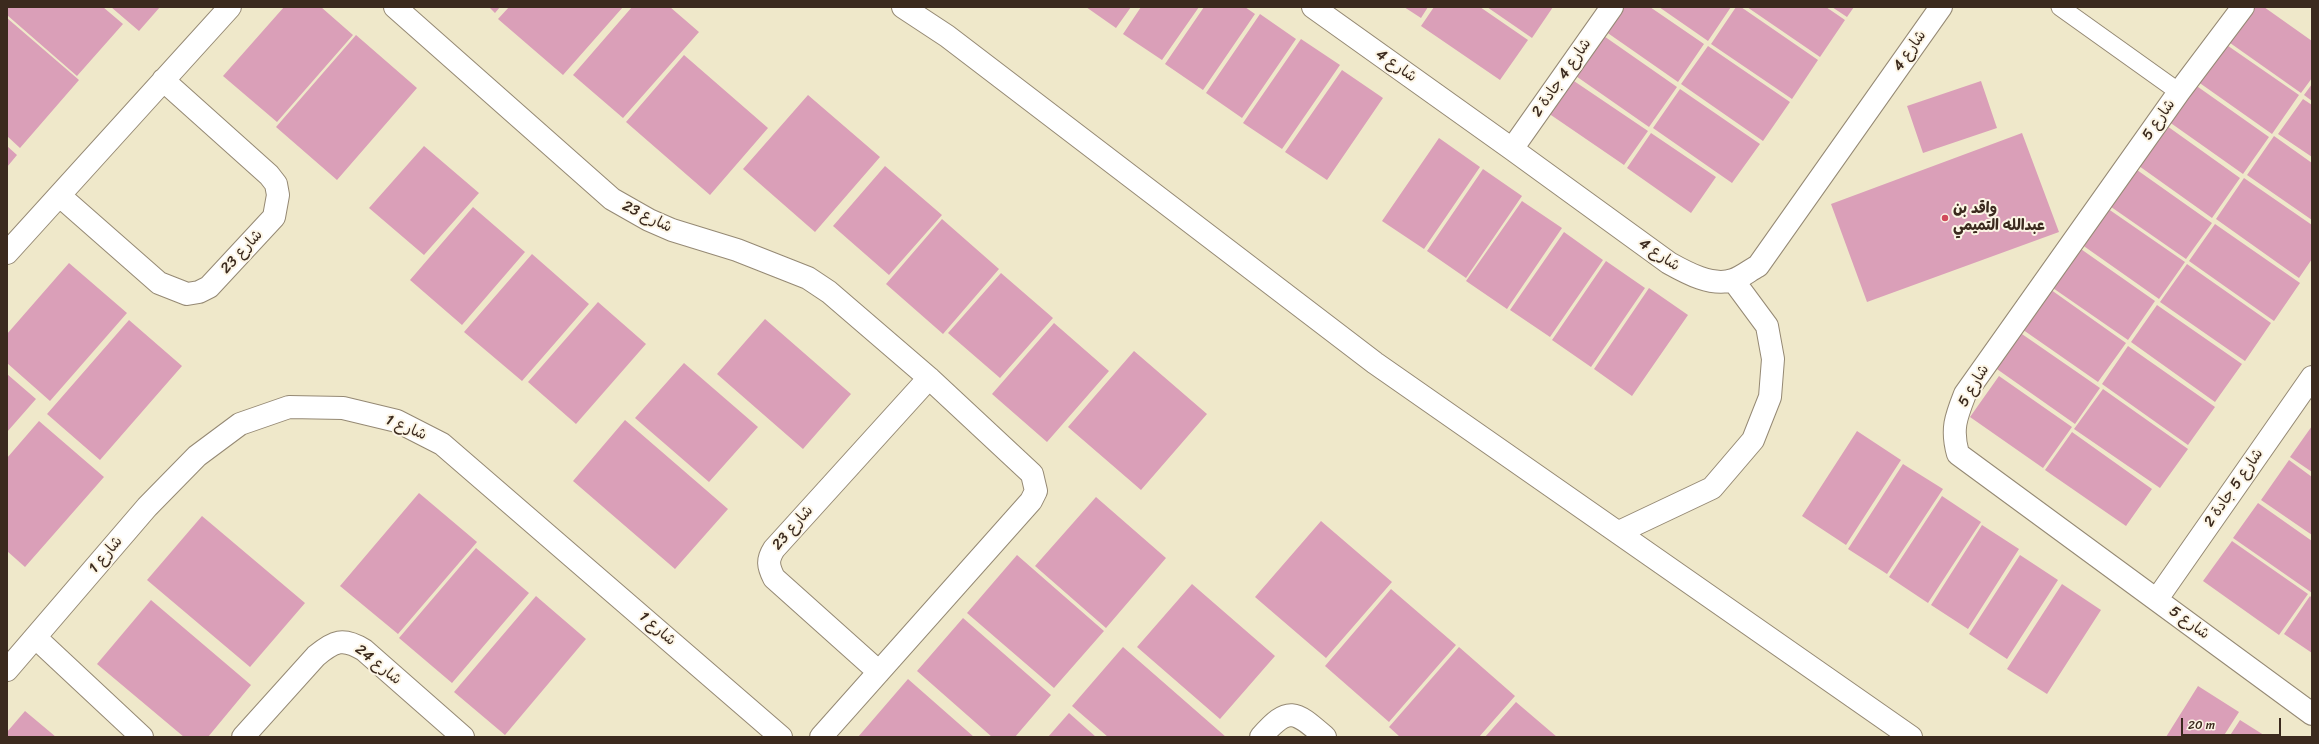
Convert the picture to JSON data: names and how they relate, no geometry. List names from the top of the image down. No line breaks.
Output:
{"streets":{"street":["شارع 4","شارع 4 جادة 2","شارع 5","شارع 23","شارع 1","شارع 5 جادة 2","شارع 24"]},"crossings":[["شارع 4","شارع 4 جادة 2"],["شارع 5","شارع 5 جادة 2"]],"places":["واقد بن عبدالله التميمي"],"scale_bar":"20 m"}
